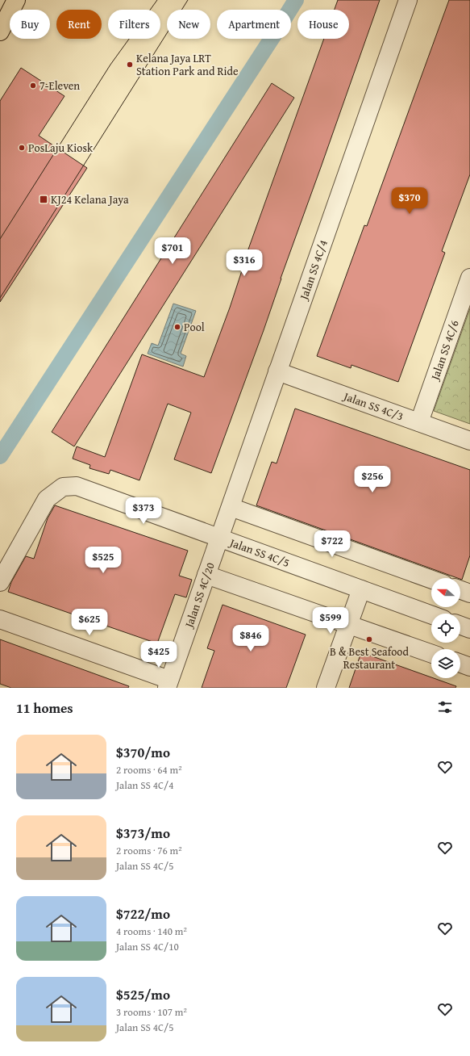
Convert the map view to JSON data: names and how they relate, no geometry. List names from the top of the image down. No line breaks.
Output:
{"streets":{"street":["Jalan SS 4C/4","Jalan SS 4C/6","Jalan SS 4C/3","Jalan SS 4C/5","Jalan SS 4C/20"]},"crossings":[["Jalan SS 4C/4","Jalan SS 4C/3"],["Jalan SS 4C/4","Jalan SS 4C/5"],["Jalan SS 4C/4","Jalan SS 4C/20"],["Jalan SS 4C/6","Jalan SS 4C/3"],["Jalan SS 4C/5","Jalan SS 4C/20"]],"places":{"other":["Kelana Jaya LRT Station Park and Ride","7-Eleven","PosLaju Kiosk","Pool","B & Best Seafood Restaurant"],"transit":["KJ24 Kelana Jaya"]},"north":"left","page":{"chip":["Buy","Rent","Filters","New","Apartment","House"],"price":["$370","$701","$316","$256","$373","$722","$525","$599","$625","$846","$425"],"heading":"11 homes","list":[{"name":"$370/mo","note":"2 rooms · 64 m² · Jalan SS 4C/4"},{"name":"$373/mo","note":"2 rooms · 76 m² · Jalan SS 4C/5"},{"name":"$722/mo","note":"4 rooms · 140 m² · Jalan SS 4C/10"},{"name":"$525/mo","note":"3 rooms · 107 m² · Jalan SS 4C/5"}]}}
